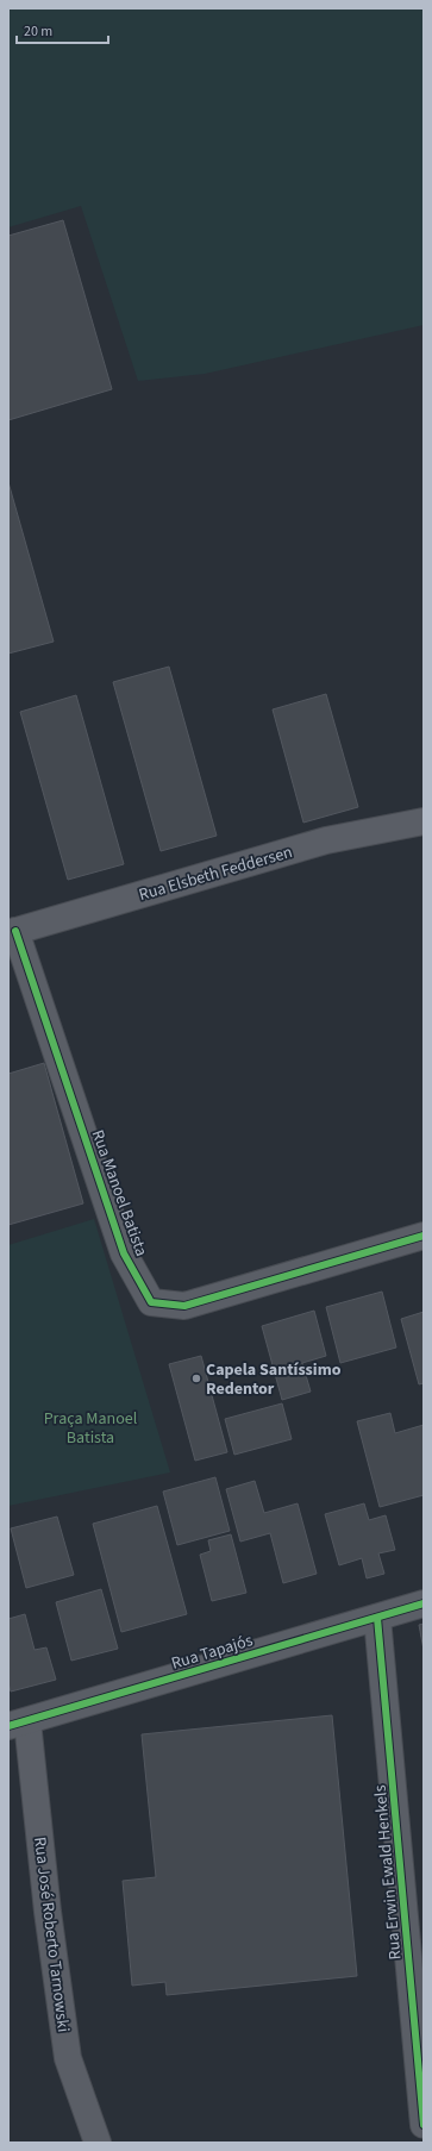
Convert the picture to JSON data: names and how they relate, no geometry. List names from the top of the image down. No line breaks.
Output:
{"streets":{"street":["Rua Elsbeth Feddersen","Rua Manoel Batista","Rua Tapajós","Rua Erwin Ewald Henkels","Rua José Roberto Tarnowski"]},"crossings":[["Rua Elsbeth Feddersen","Rua Manoel Batista"],["Rua Tapajós","Rua Erwin Ewald Henkels"],["Rua Tapajós","Rua José Roberto Tarnowski"]],"parks":["Praça Manoel Batista"],"places":["Capela Santíssimo Redentor"],"scale_bar":"20 m"}
